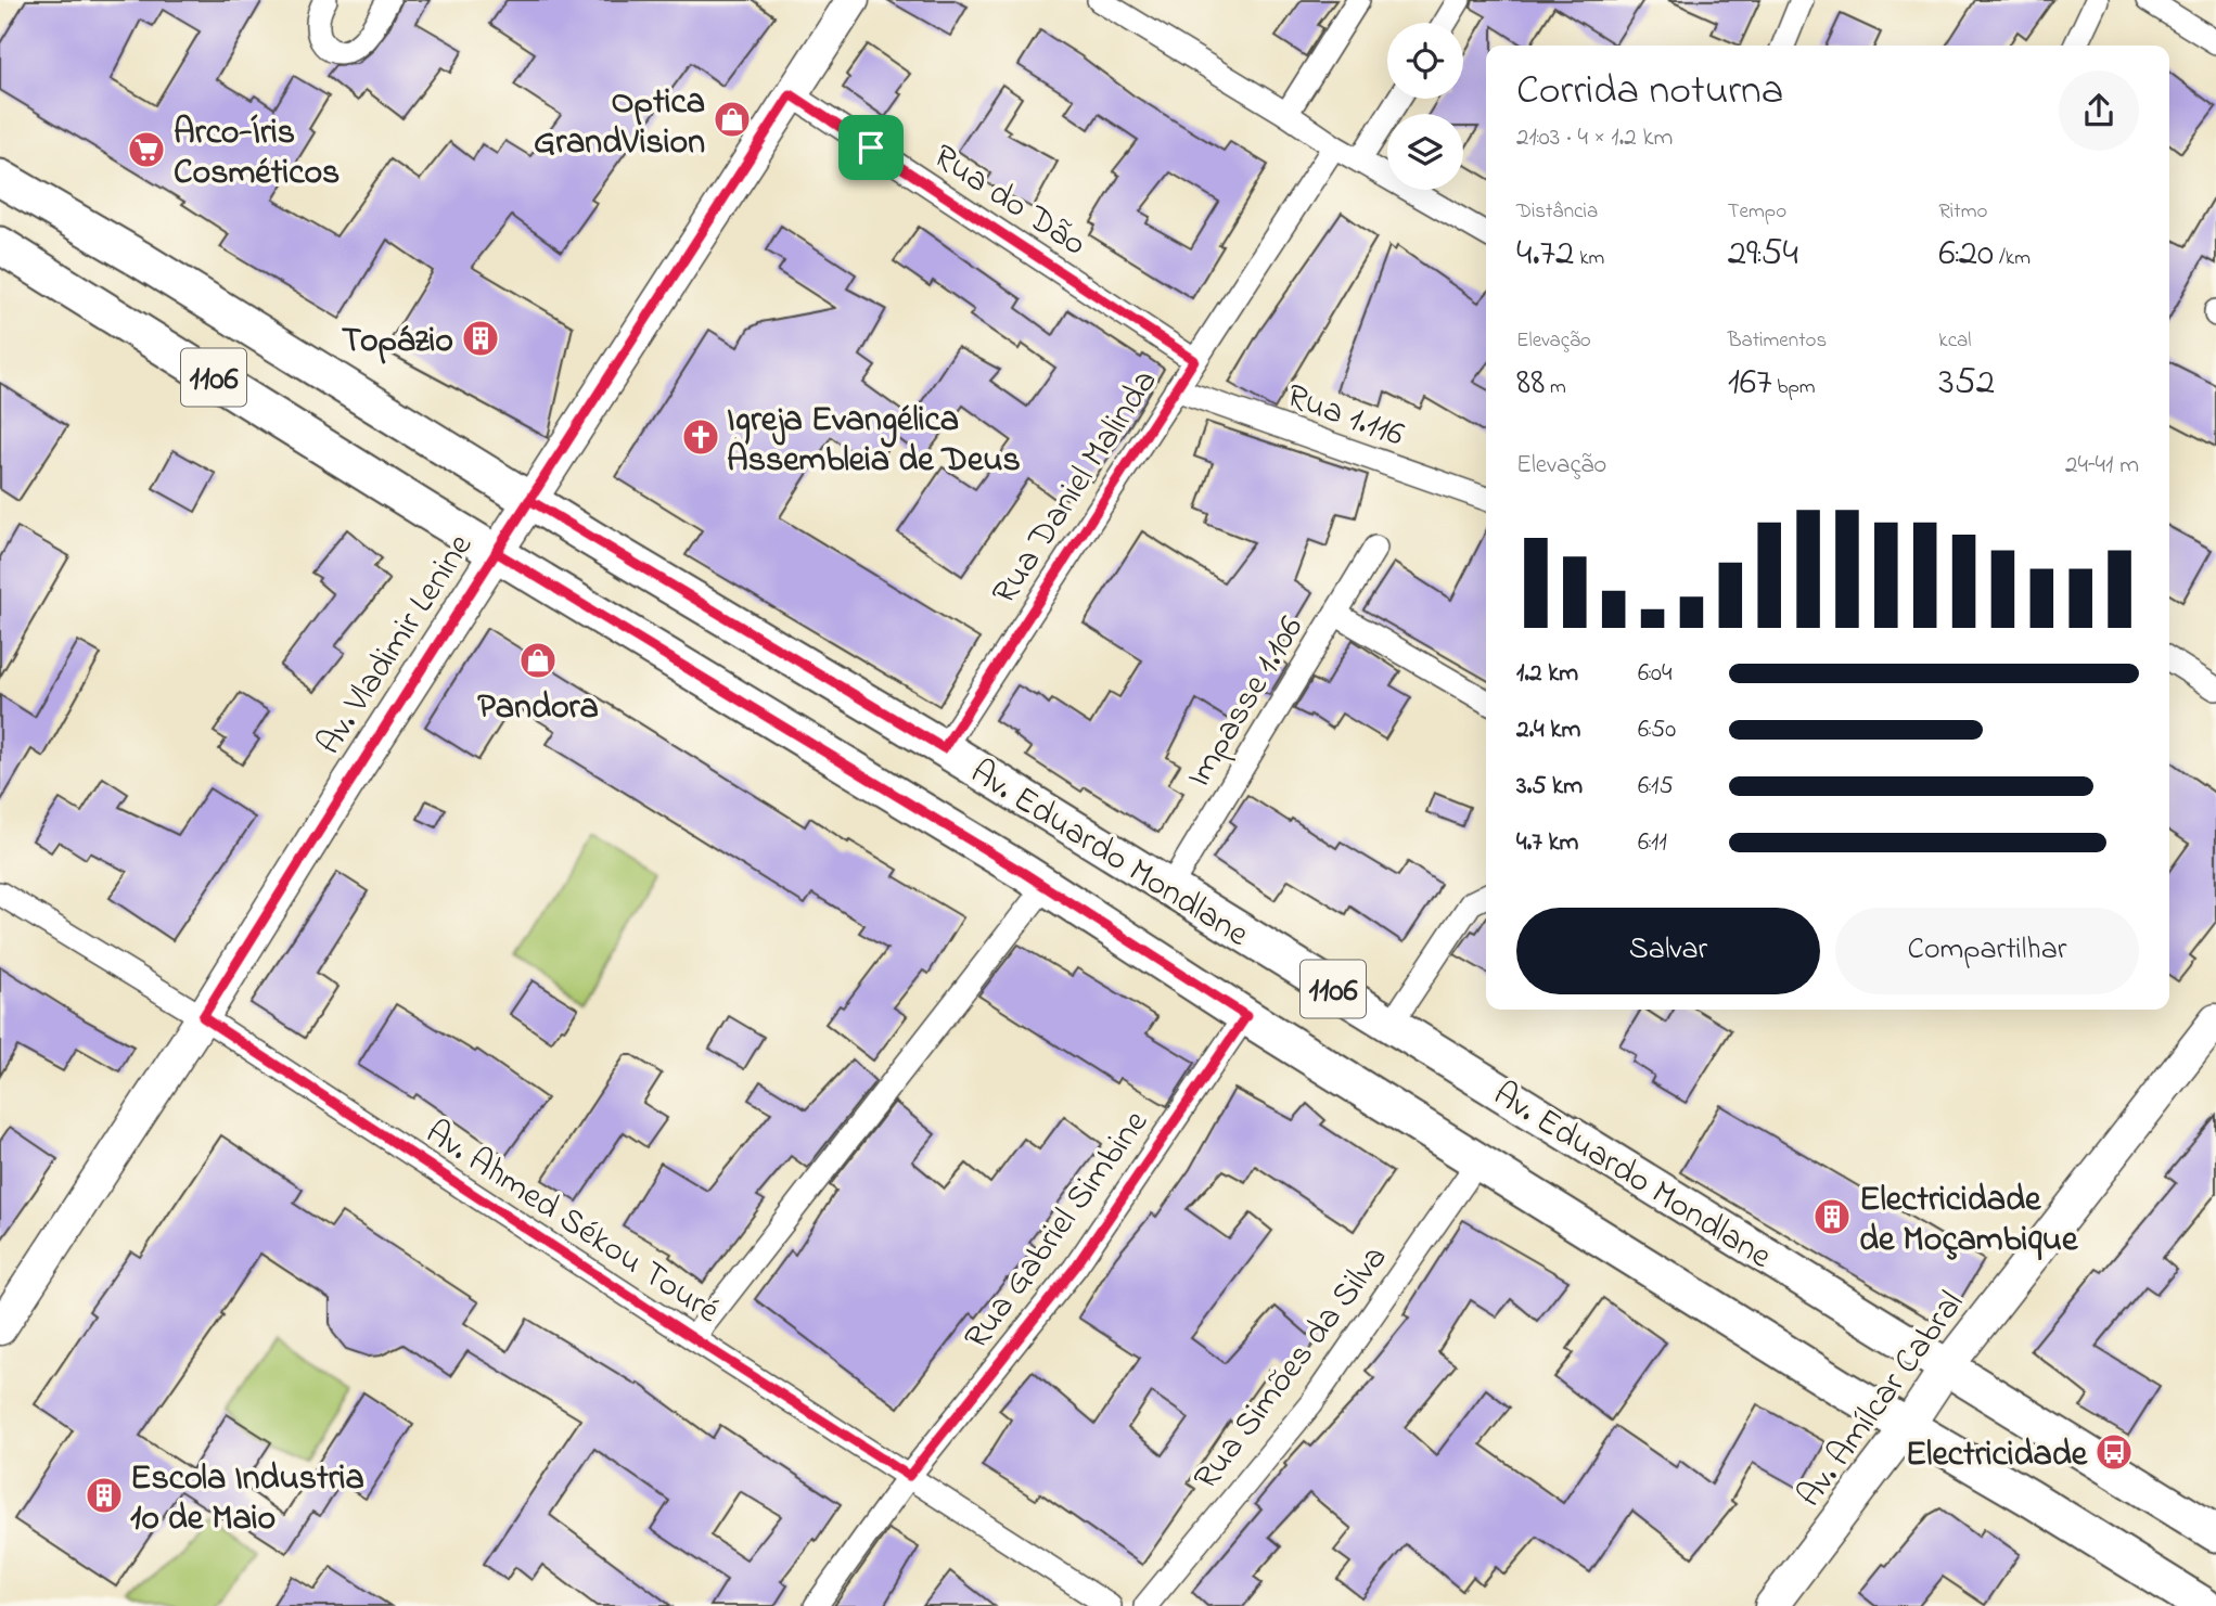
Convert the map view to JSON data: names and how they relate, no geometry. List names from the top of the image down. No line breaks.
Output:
{"streets":{"main road":["1106","Av. Vladimir Lenine","Av. Eduardo Mondlane","Av. Amílcar Cabral"],"street":["Rua do Dão","Rua 1.116","Rua Daniel Malinda","Impasse 1.106","Av. Ahmed Sékou Touré","Rua Gabriel Simbine","Rua Simões da Silva"]},"crossings":[["Rua do Dão","Rua Daniel Malinda"],["Rua do Dão","Av. Vladimir Lenine"],["Rua 1.116","Rua Daniel Malinda"],["Rua Daniel Malinda","Av. Eduardo Mondlane"],["Av. Vladimir Lenine","Av. Eduardo Mondlane"],["Av. Vladimir Lenine","Av. Ahmed Sékou Touré"],["Impasse 1.106","Av. Eduardo Mondlane"],["Av. Eduardo Mondlane","Rua Gabriel Simbine"],["Av. Eduardo Mondlane","Rua Simões da Silva"],["Av. Eduardo Mondlane","Av. Amílcar Cabral"],["Av. Ahmed Sékou Touré","Rua Gabriel Simbine"]],"places":{"shop":["Optica GrandVision","Pandora"],"supermarket":["Arco-Íris Cosméticos"],"building":["Topázio","Electricidade de Moçambique","Escola Industria 1o de Maio"],"church":["Igreja Evangélica Assembleia de Deus"],"bus stop":["Electricidade"]},"page":{"heading":["Corrida noturna","21:03 · 4 × 1.2 km"],"stats":[["Distância","4.72 km"],["Tempo","29:54"],["Ritmo","6:20 /km"],["Elevação","88 m"],["Batimentos","167 bpm"],["kcal","352"]],"chart":["Elevação","24–41 m"],"list":[{"name":"1.2 km","note":"6:04"},{"name":"2.4 km","note":"6:50"},{"name":"3.5 km","note":"6:15"},{"name":"4.7 km","note":"6:11"}],"buttons":["Salvar","Compartilhar"]}}
